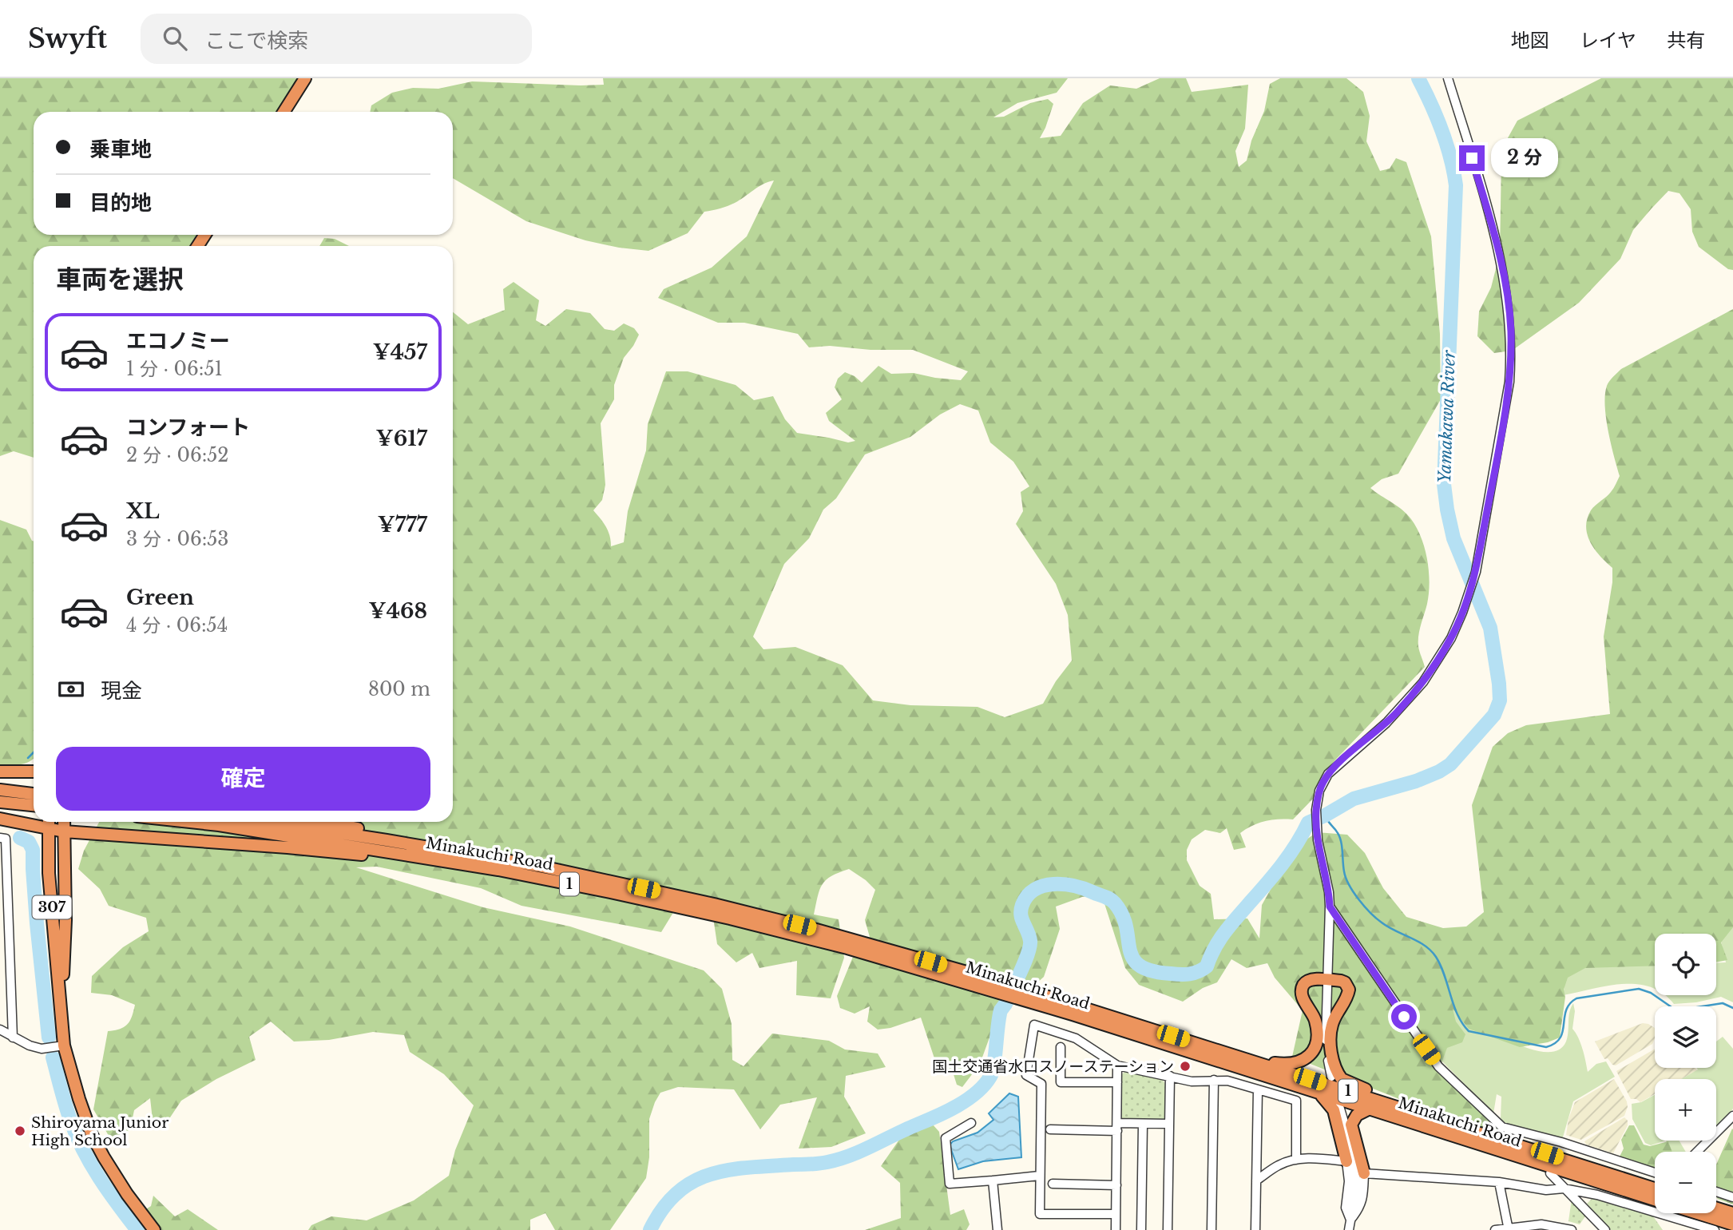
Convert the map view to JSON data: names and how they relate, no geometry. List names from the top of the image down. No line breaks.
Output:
{"streets":{"highway":["Minakuchi Road","1","307"]},"crossings":[["Minakuchi Road","1"],["1","307"]],"water":["Yamakawa River"],"places":["国土交通省水口スノーステーション","Shiroyama Junior High School"],"page":{"header":"Swyft","search":"ここで検索","nav":["地図","レイヤ","共有"],"banner":["乗車地","目的地"],"bubble":"2 分","heading":"車両を選択","list":[{"name":"エコノミー","note":"1 分 · 06:51","value":"¥457"},{"name":"コンフォート","note":"2 分 · 06:52","value":"¥617"},{"name":"XL","note":"3 分 · 06:53","value":"¥777"},{"name":"Green","note":"4 分 · 06:54","value":"¥468"}],"pay":["現金","800 m"],"buttons":"確定","map_buttons":["+","−"]}}
